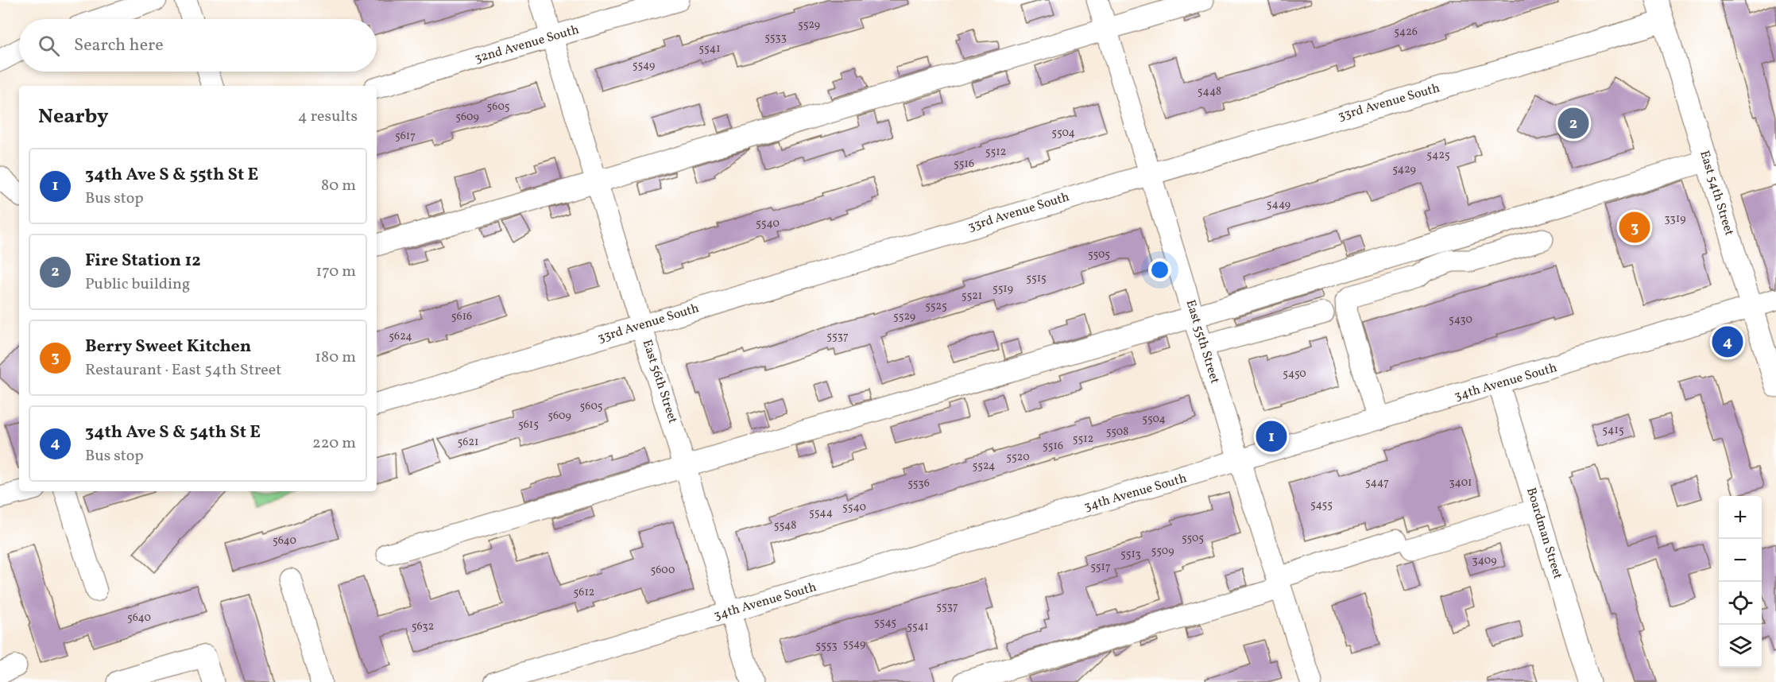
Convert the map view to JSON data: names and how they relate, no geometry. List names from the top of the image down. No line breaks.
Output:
{"streets":{"street":["32nd Avenue South","33rd Avenue South","East 54th Street","East 55th Street","East 56th Street","34th Avenue South","Boardman Street"]},"crossings":[["32nd Avenue South","East 56th Street"],["33rd Avenue South","East 54th Street"],["33rd Avenue South","East 55th Street"],["33rd Avenue South","East 56th Street"],["East 54th Street","34th Avenue South"],["East 55th Street","34th Avenue South"],["East 56th Street","34th Avenue South"],["34th Avenue South","Boardman Street"]],"house_numbers":["5529","5426","5533","5541","5549","5448","5605","5609","5504","5617","5512","5425","5516","5429","5449","3319","5540","5505","5515","5519","5521","5525","5616","5529","5430","5624","5537","5450","5605","5609","5504","5615","5415","5508","5512","5621","5516","5520","5524","5447","3401","5536","5455","5540","5544","5548","5505","5640","5509","5513","3409","5517","5600","5612","5537","5640","5545","5632","5541","5549","5553"],"page":{"search":"Search here","heading":["Nearby","4 results"],"pins":["2","3","4","1"],"list":[{"mark":"1","name":"34th Ave S & 55th St E","note":"Bus stop","value":"80 m"},{"mark":"2","name":"Fire Station 12","note":"Public building","value":"170 m"},{"mark":"3","name":"Berry Sweet Kitchen","note":"Restaurant · East 54th Street","value":"180 m"},{"mark":"4","name":"34th Ave S & 54th St E","note":"Bus stop","value":"220 m"}],"map_buttons":["+","−"]}}
